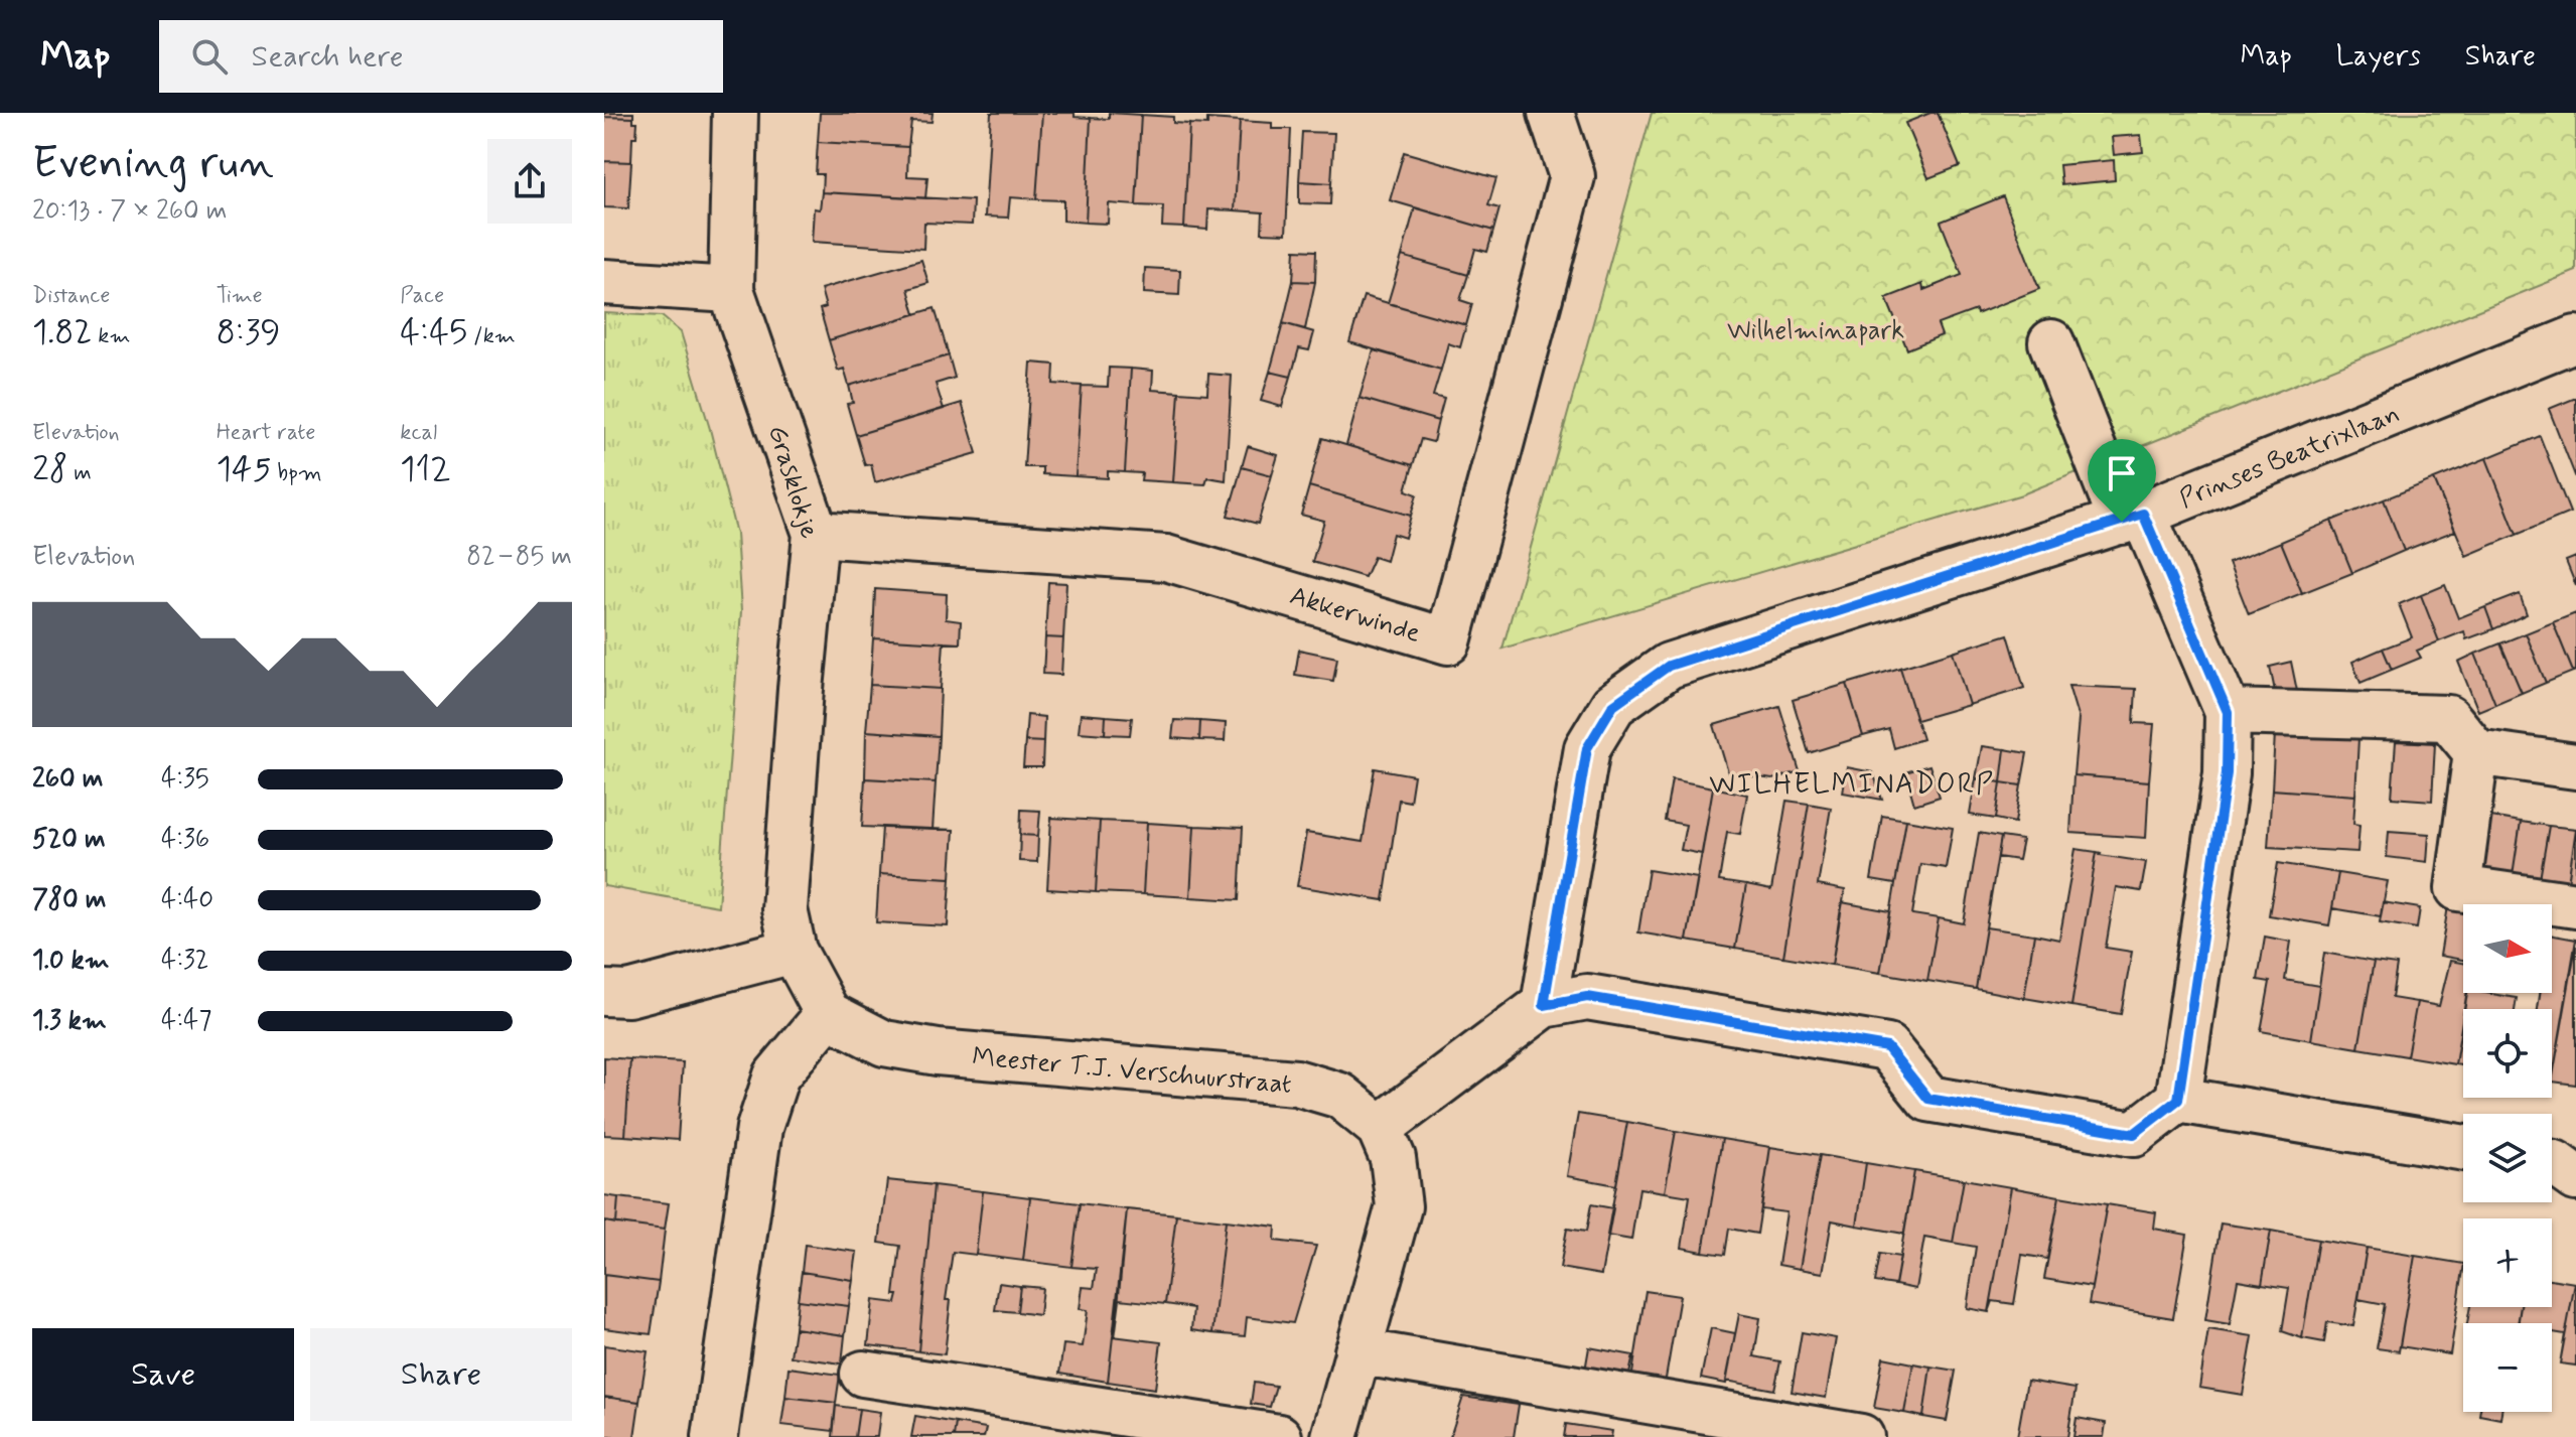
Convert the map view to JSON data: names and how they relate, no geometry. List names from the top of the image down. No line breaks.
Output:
{"streets":{"street":["Prinses Beatrixlaan","Grasklokje","Akkerwinde","Meester T.J. Verschuurstraat"]},"crossings":[["Grasklokje","Akkerwinde"]],"districts":["WILHELMINADORP"],"parks":["Wilhelminapark"],"north":"right","page":{"header":"Map","search":"Search here","nav":["Map","Layers","Share"],"heading":["Evening run","20:13 · 7 × 260 m"],"stats":[["Distance","1.82 km"],["Time","8:39"],["Pace","4:45 /km"],["Elevation","28 m"],["Heart rate","145 bpm"],["kcal","112"]],"chart":["Elevation","82–85 m"],"list":[{"name":"260 m","note":"4:35"},{"name":"520 m","note":"4:36"},{"name":"780 m","note":"4:40"},{"name":"1.0 km","note":"4:32"},{"name":"1.3 km","note":"4:47"}],"map_buttons":["+","−"],"buttons":["Save","Share"]}}
